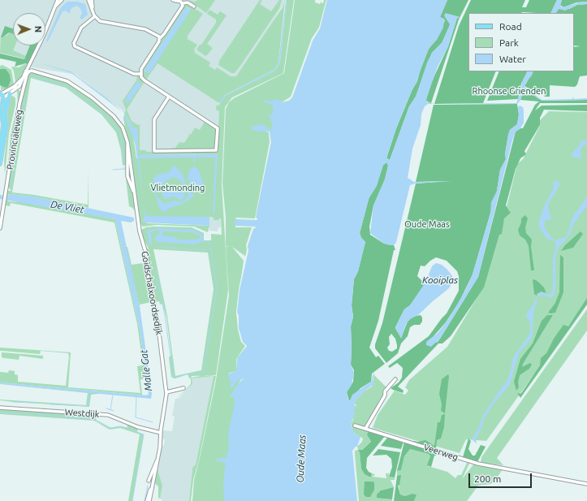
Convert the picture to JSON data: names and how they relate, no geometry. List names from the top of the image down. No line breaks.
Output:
{"streets":{"main road":["Provincialeweg"],"street":["Goidschalxoordsedijk","Westdijk","Veerweg"]},"crossings":[["Provincialeweg","Goidschalxoordsedijk"],["Goidschalxoordsedijk","Westdijk"]],"water":["De Vliet","Kooiplas","Malle Gat","Oude Maas"],"parks":["Rhoonse Grienden","Vlietmonding","Oude Maas"],"legend":["Road","Park","Water"],"scale_bar":"200 m","north":"right"}
